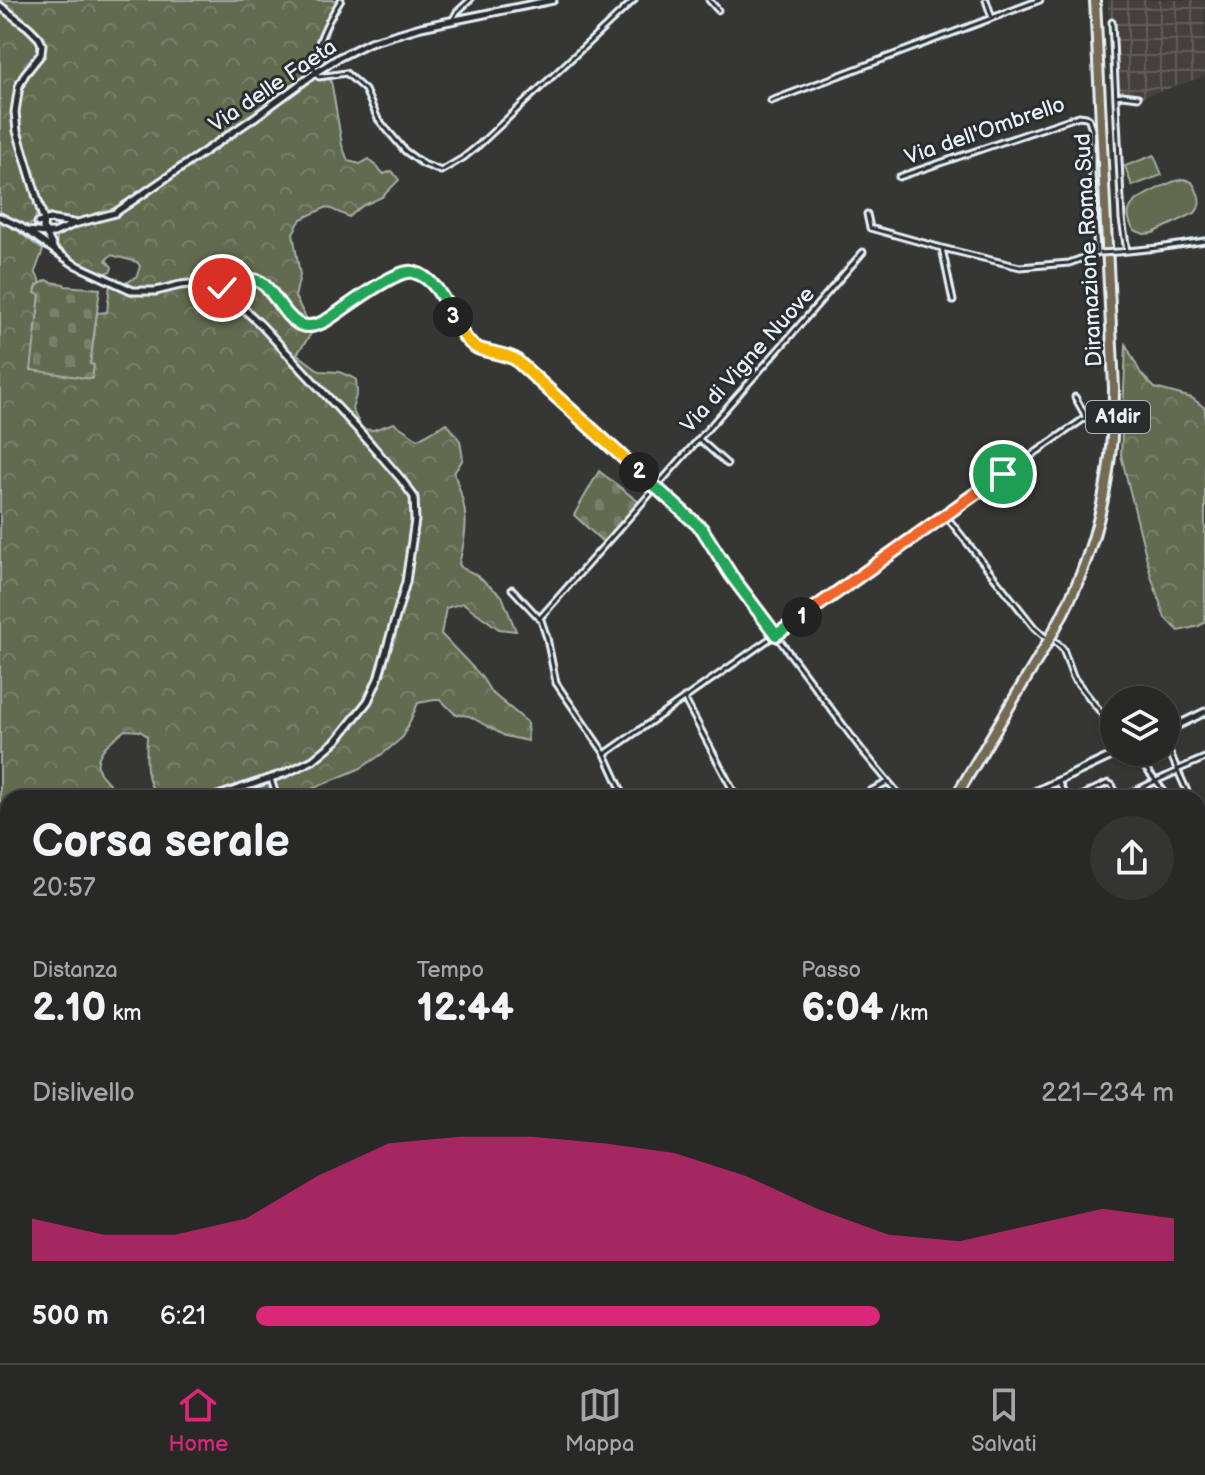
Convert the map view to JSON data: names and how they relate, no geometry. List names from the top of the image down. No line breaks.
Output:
{"streets":{"highway":["Diramazione Roma Sud","A1dir"],"street":["Via delle Faeta","Via dell'Ombrello","Via di Vigne Nuove"]},"page":{"pins":["3","2","1"],"heading":["Corsa serale","20:57"],"stats":[["Distanza","2.10 km"],["Tempo","12:44"],["Passo","6:04 /km"]],"chart":["Dislivello","221–234 m"],"list":[{"name":"500 m","note":"6:21"}],"tabs":["Home","Mappa","Salvati"]}}
